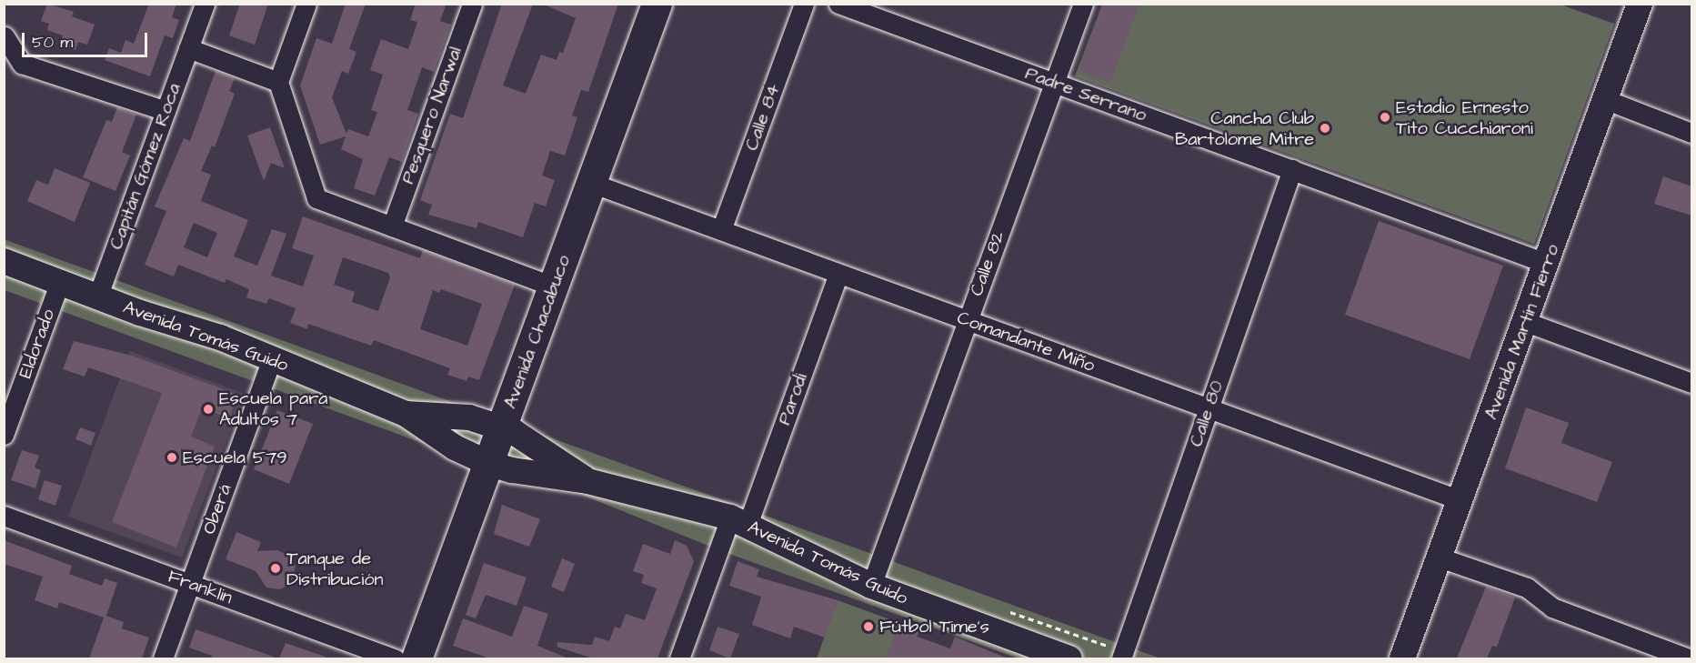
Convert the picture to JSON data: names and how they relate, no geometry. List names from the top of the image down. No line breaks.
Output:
{"streets":{"main road":["Avenida Chacabuco","Avenida Martín Fierro","Avenida Tomás Guido"],"street":["Padre Serrano","Pesquero Narwal","Calle 84","Capitán Gómez Roca","Calle 82","Comandante Miño","Eldorado","Parodi","Calle 80","Oberá","Franklin"]},"crossings":[["Padre Serrano","Calle 82"],["Padre Serrano","Avenida Martín Fierro"],["Padre Serrano","Calle 80"],["Calle 84","Comandante Miño"],["Capitán Gómez Roca","Avenida Tomás Guido"],["Calle 82","Avenida Tomás Guido"],["Calle 82","Comandante Miño"],["Avenida Chacabuco","Avenida Tomás Guido"],["Avenida Chacabuco","Comandante Miño"],["Avenida Martín Fierro","Comandante Miño"],["Avenida Tomás Guido","Eldorado"],["Avenida Tomás Guido","Parodi"],["Avenida Tomás Guido","Oberá"],["Comandante Miño","Parodi"],["Comandante Miño","Calle 80"],["Oberá","Franklin"]],"places":["Estadio Ernesto Tito Cucchiaroni","Cancha Club Bartolome Mitre","Escuela para Adultos 7","Escuela 579","Tanque de Distribución","Fútbol Time's"],"scale_bar":"50 m"}
